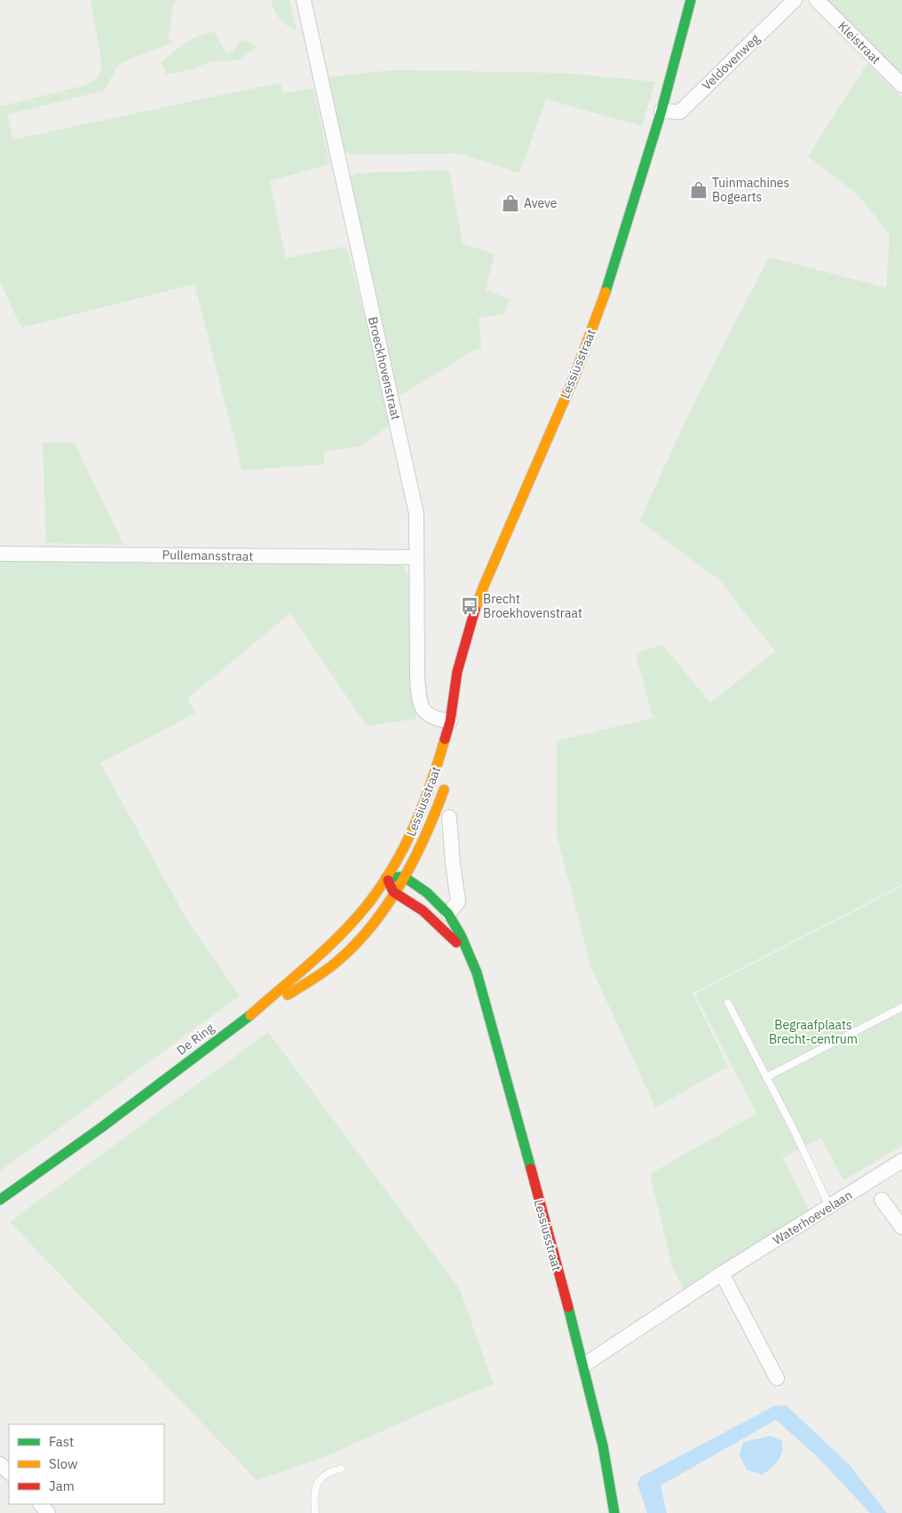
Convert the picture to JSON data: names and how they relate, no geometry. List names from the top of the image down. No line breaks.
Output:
{"streets":{"main road":["Lessiusstraat","De Ring"],"street":["Kleistraat","Veldovenweg","Broeckhovenstraat","Pullemansstraat","Waterhoevelaan"]},"crossings":[["Veldovenweg","Lessiusstraat"],["Lessiusstraat","Broeckhovenstraat"],["Lessiusstraat","De Ring"],["Lessiusstraat","Waterhoevelaan"],["Broeckhovenstraat","Pullemansstraat"]],"parks":["Begraafplaats Brecht-centrum"],"places":{"shop":["Tuinmachines Bogearts","Aveve"],"bus stop":["Brecht Broekhovenstraat"]},"legend":["Fast","Slow","Jam"]}
